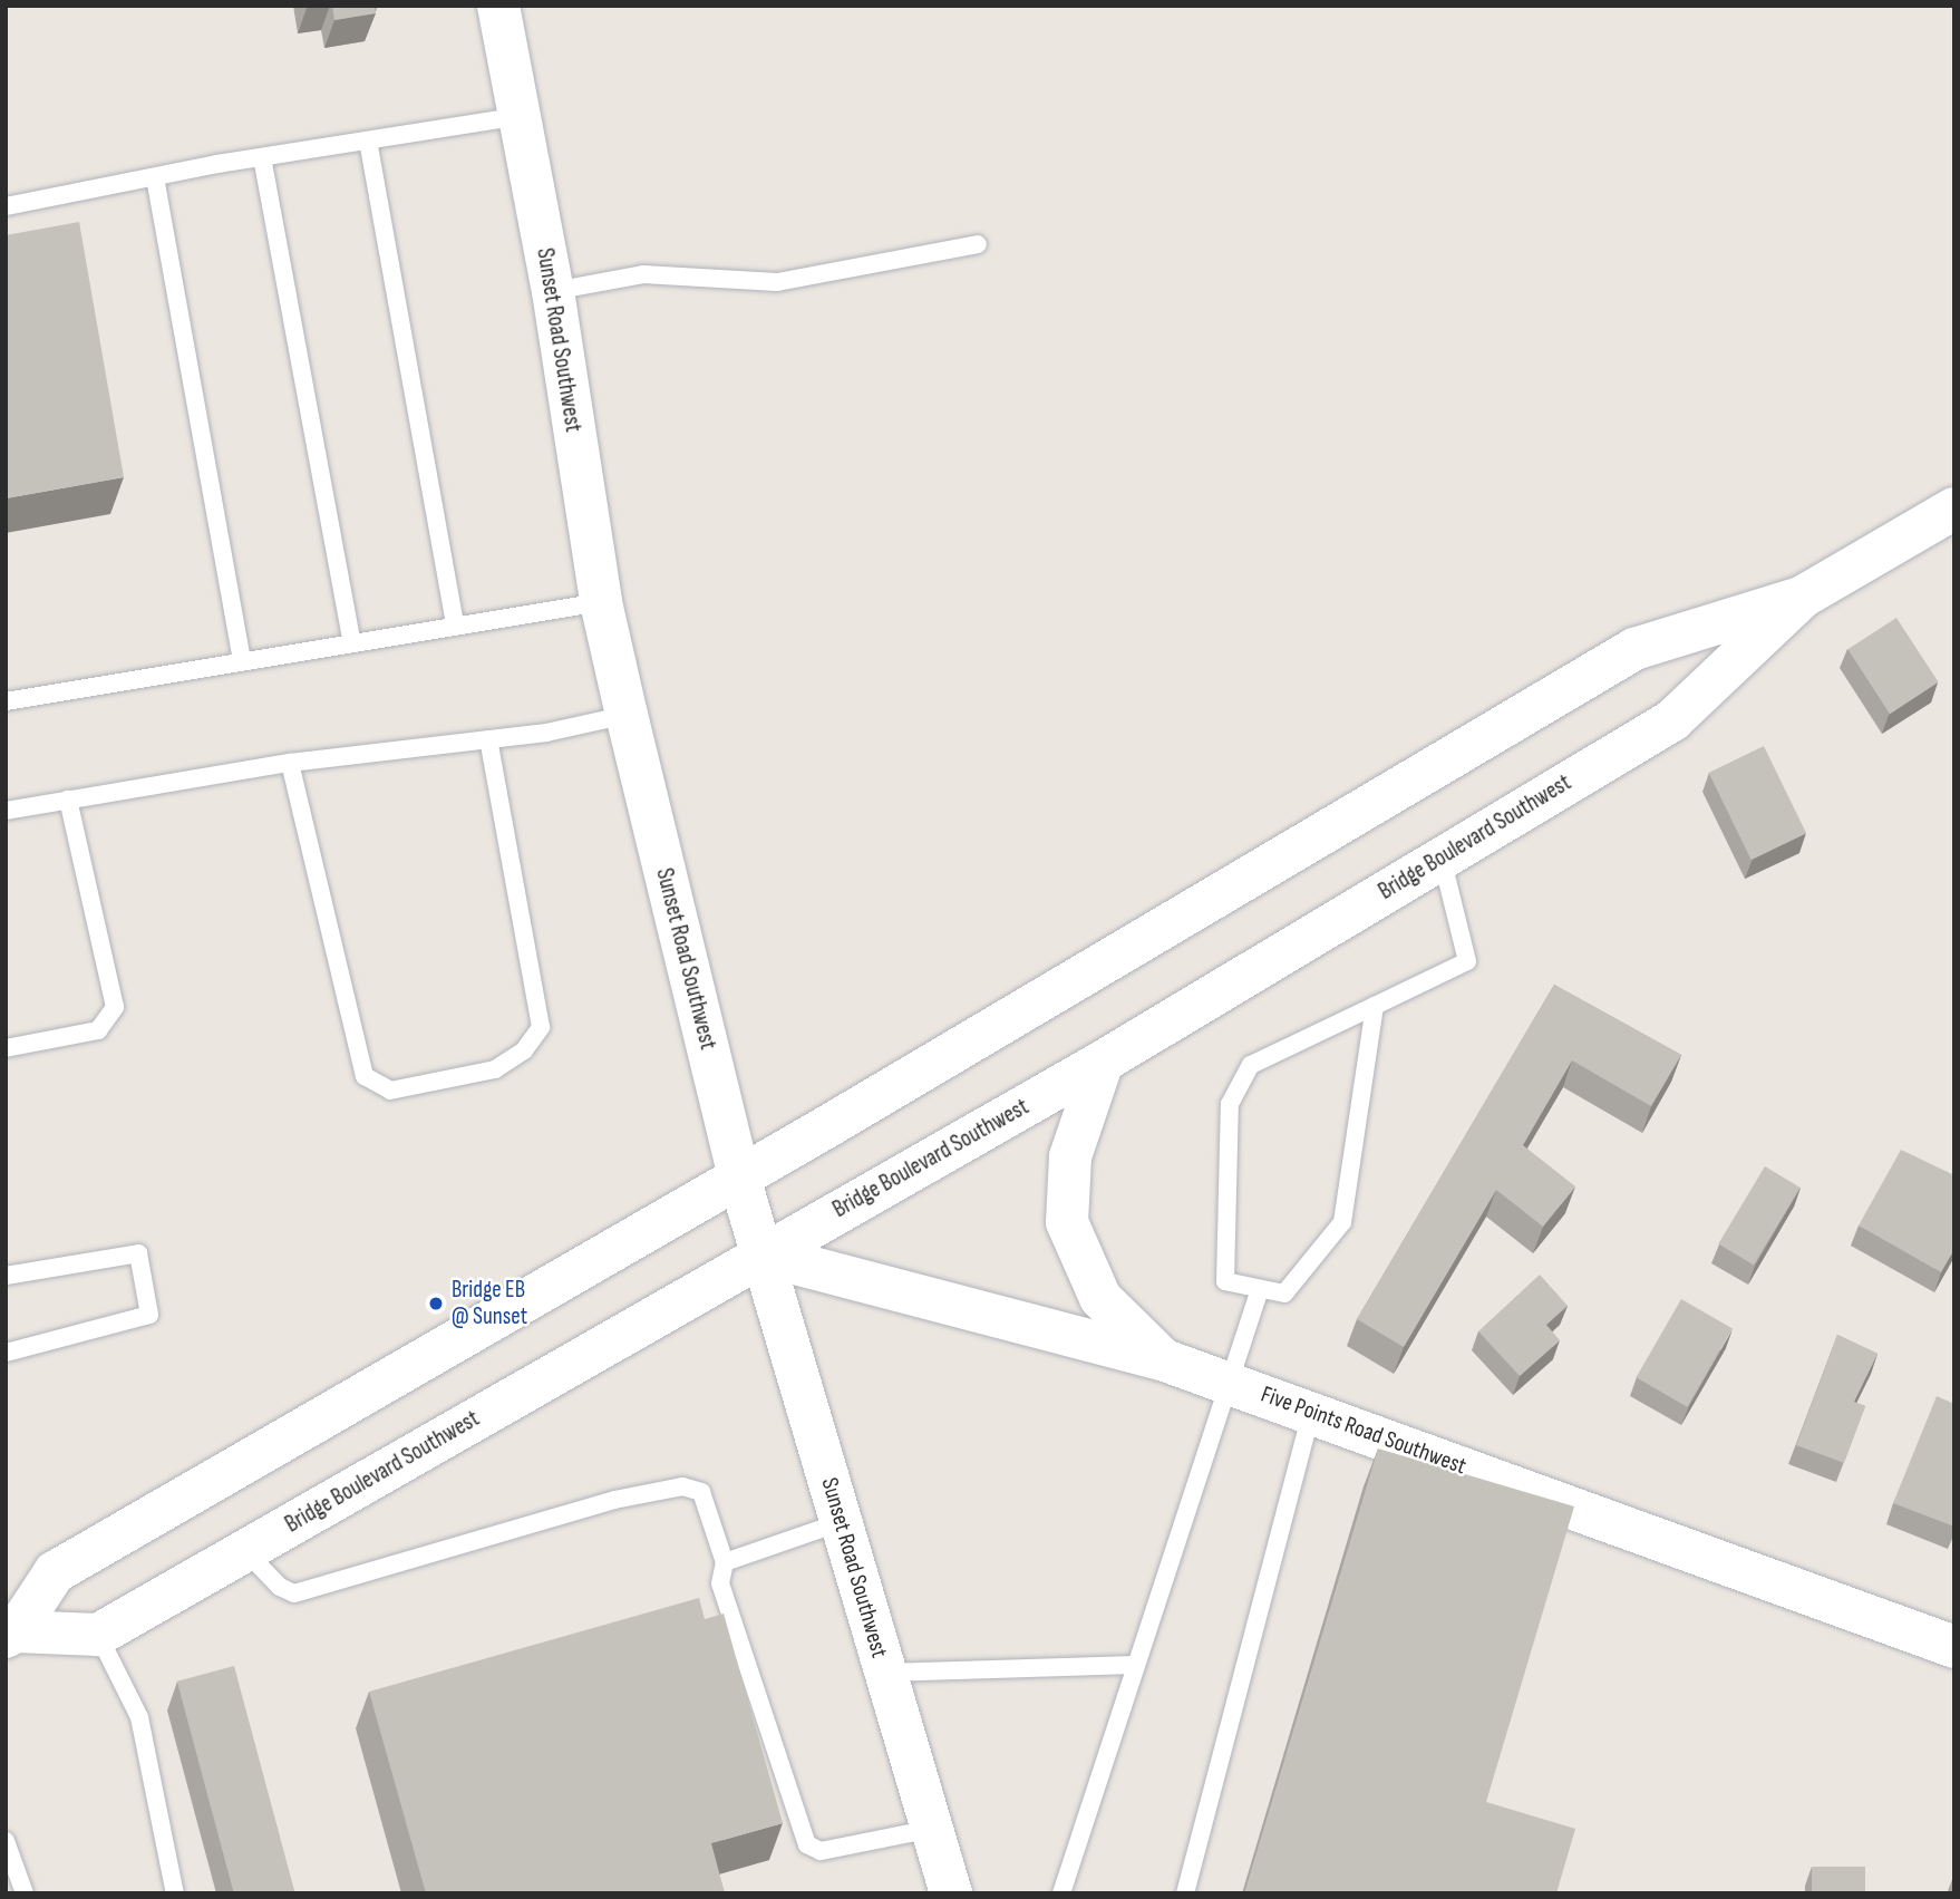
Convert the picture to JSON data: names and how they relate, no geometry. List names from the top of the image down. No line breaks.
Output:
{"streets":{"main road":["Sunset Road Southwest","Bridge Boulevard Southwest","Five Points Road Southwest"]},"crossings":[["Sunset Road Southwest","Bridge Boulevard Southwest"],["Sunset Road Southwest","Five Points Road Southwest"],["Bridge Boulevard Southwest","Five Points Road Southwest"]],"places":["Bridge EB @ Sunset"]}
